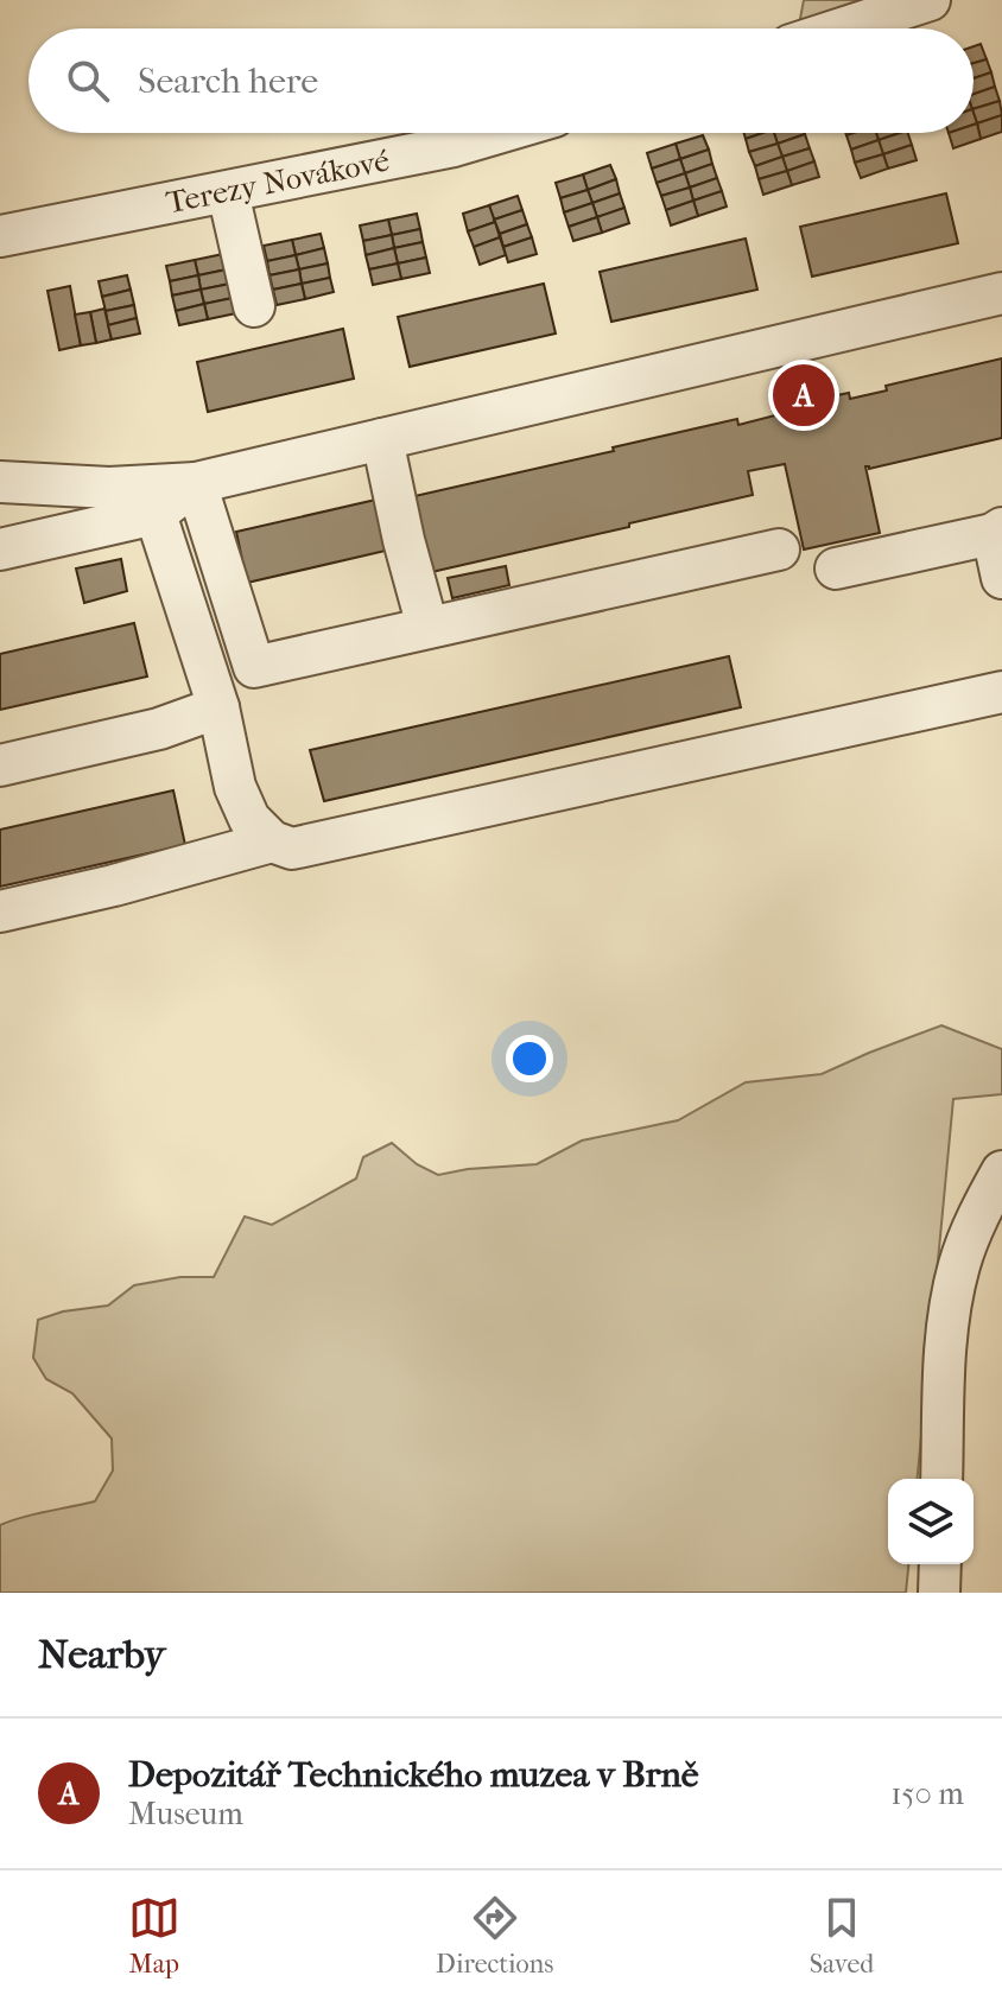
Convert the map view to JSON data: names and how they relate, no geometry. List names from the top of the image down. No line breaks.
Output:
{"streets":{"street":["Terezy Novákové"]},"page":{"search":"Search here","pins":"A","heading":"Nearby","list":[{"mark":"A","name":"Depozitář Technického muzea v Brně","note":"Museum","value":"150 m"}],"nav":["Map","Directions","Saved"]}}
